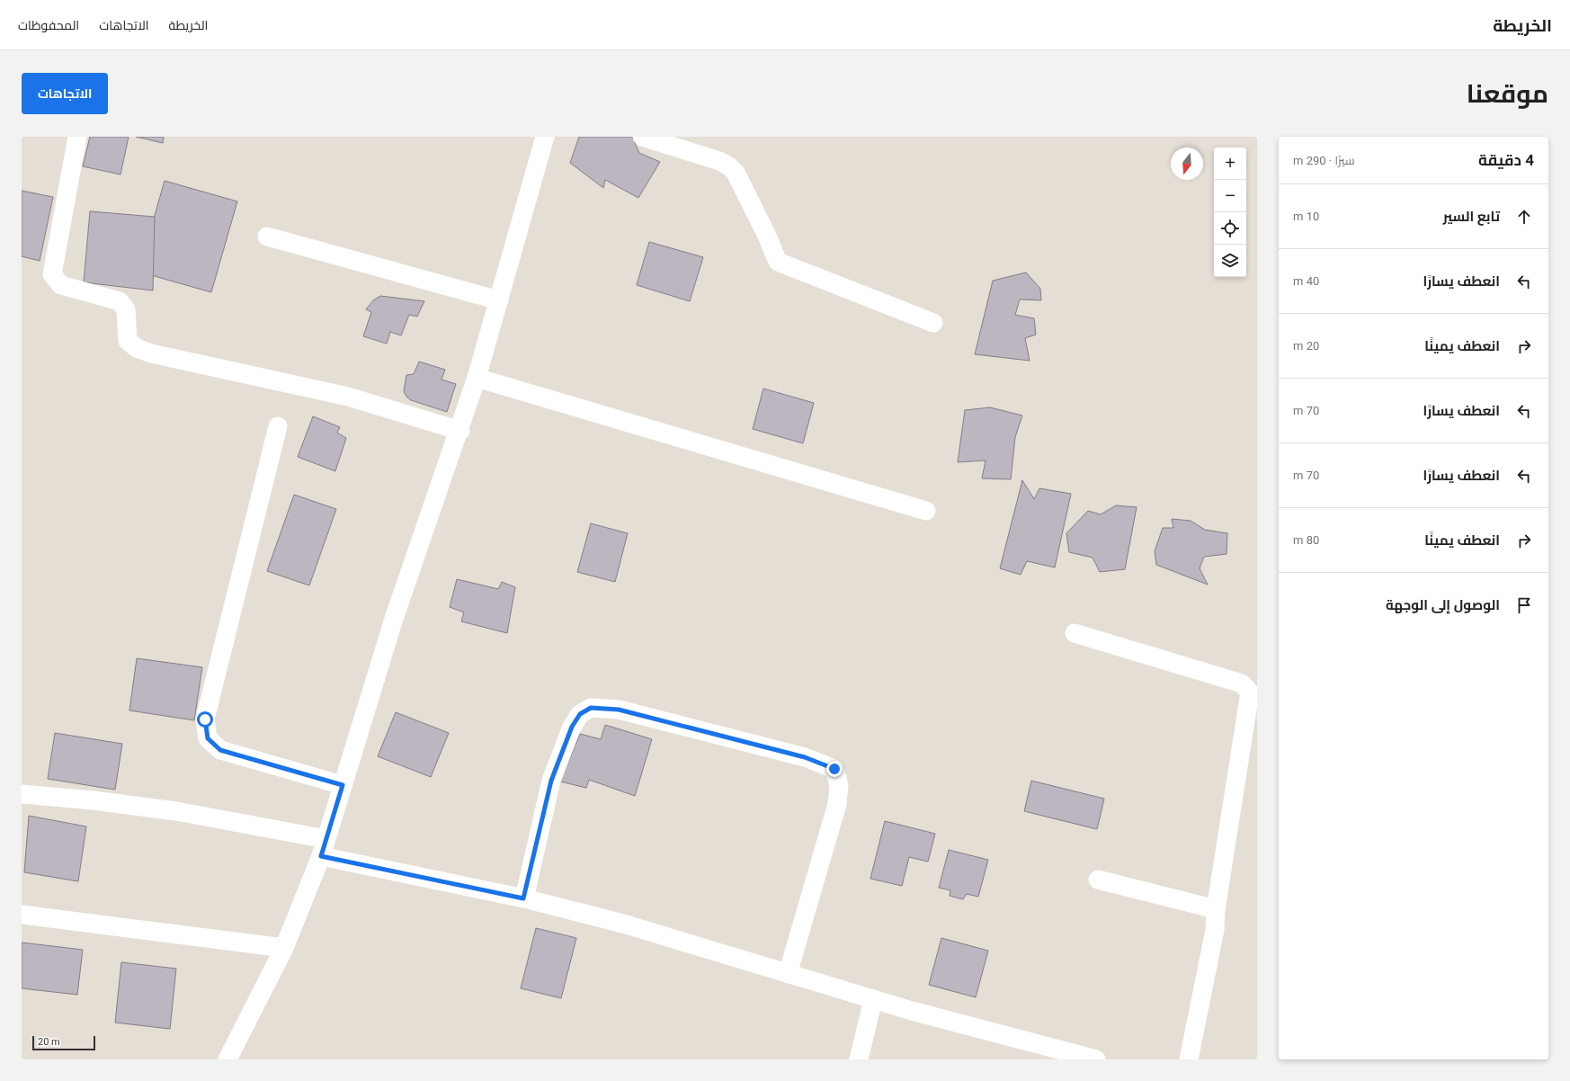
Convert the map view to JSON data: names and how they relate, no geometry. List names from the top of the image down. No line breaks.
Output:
{"scale_bar":"20 m","north":"bottom","page":{"header":"الخريطة","nav":["الخريطة","الاتجاهات","المحفوظات"],"title":"موقعنا","buttons":"الاتجاهات","heading":["4 دقيقة","سيرًا · 290 m"],"map_buttons":["+","−"],"list":[["تابع السير","10 m"],["انعطف يسارًا","40 m"],["انعطف يمينًا","20 m"],["انعطف يسارًا","70 m"],["انعطف يسارًا","70 m"],["انعطف يمينًا","80 m"],"الوصول إلى الوجهة"],"scale":"20 m"}}
